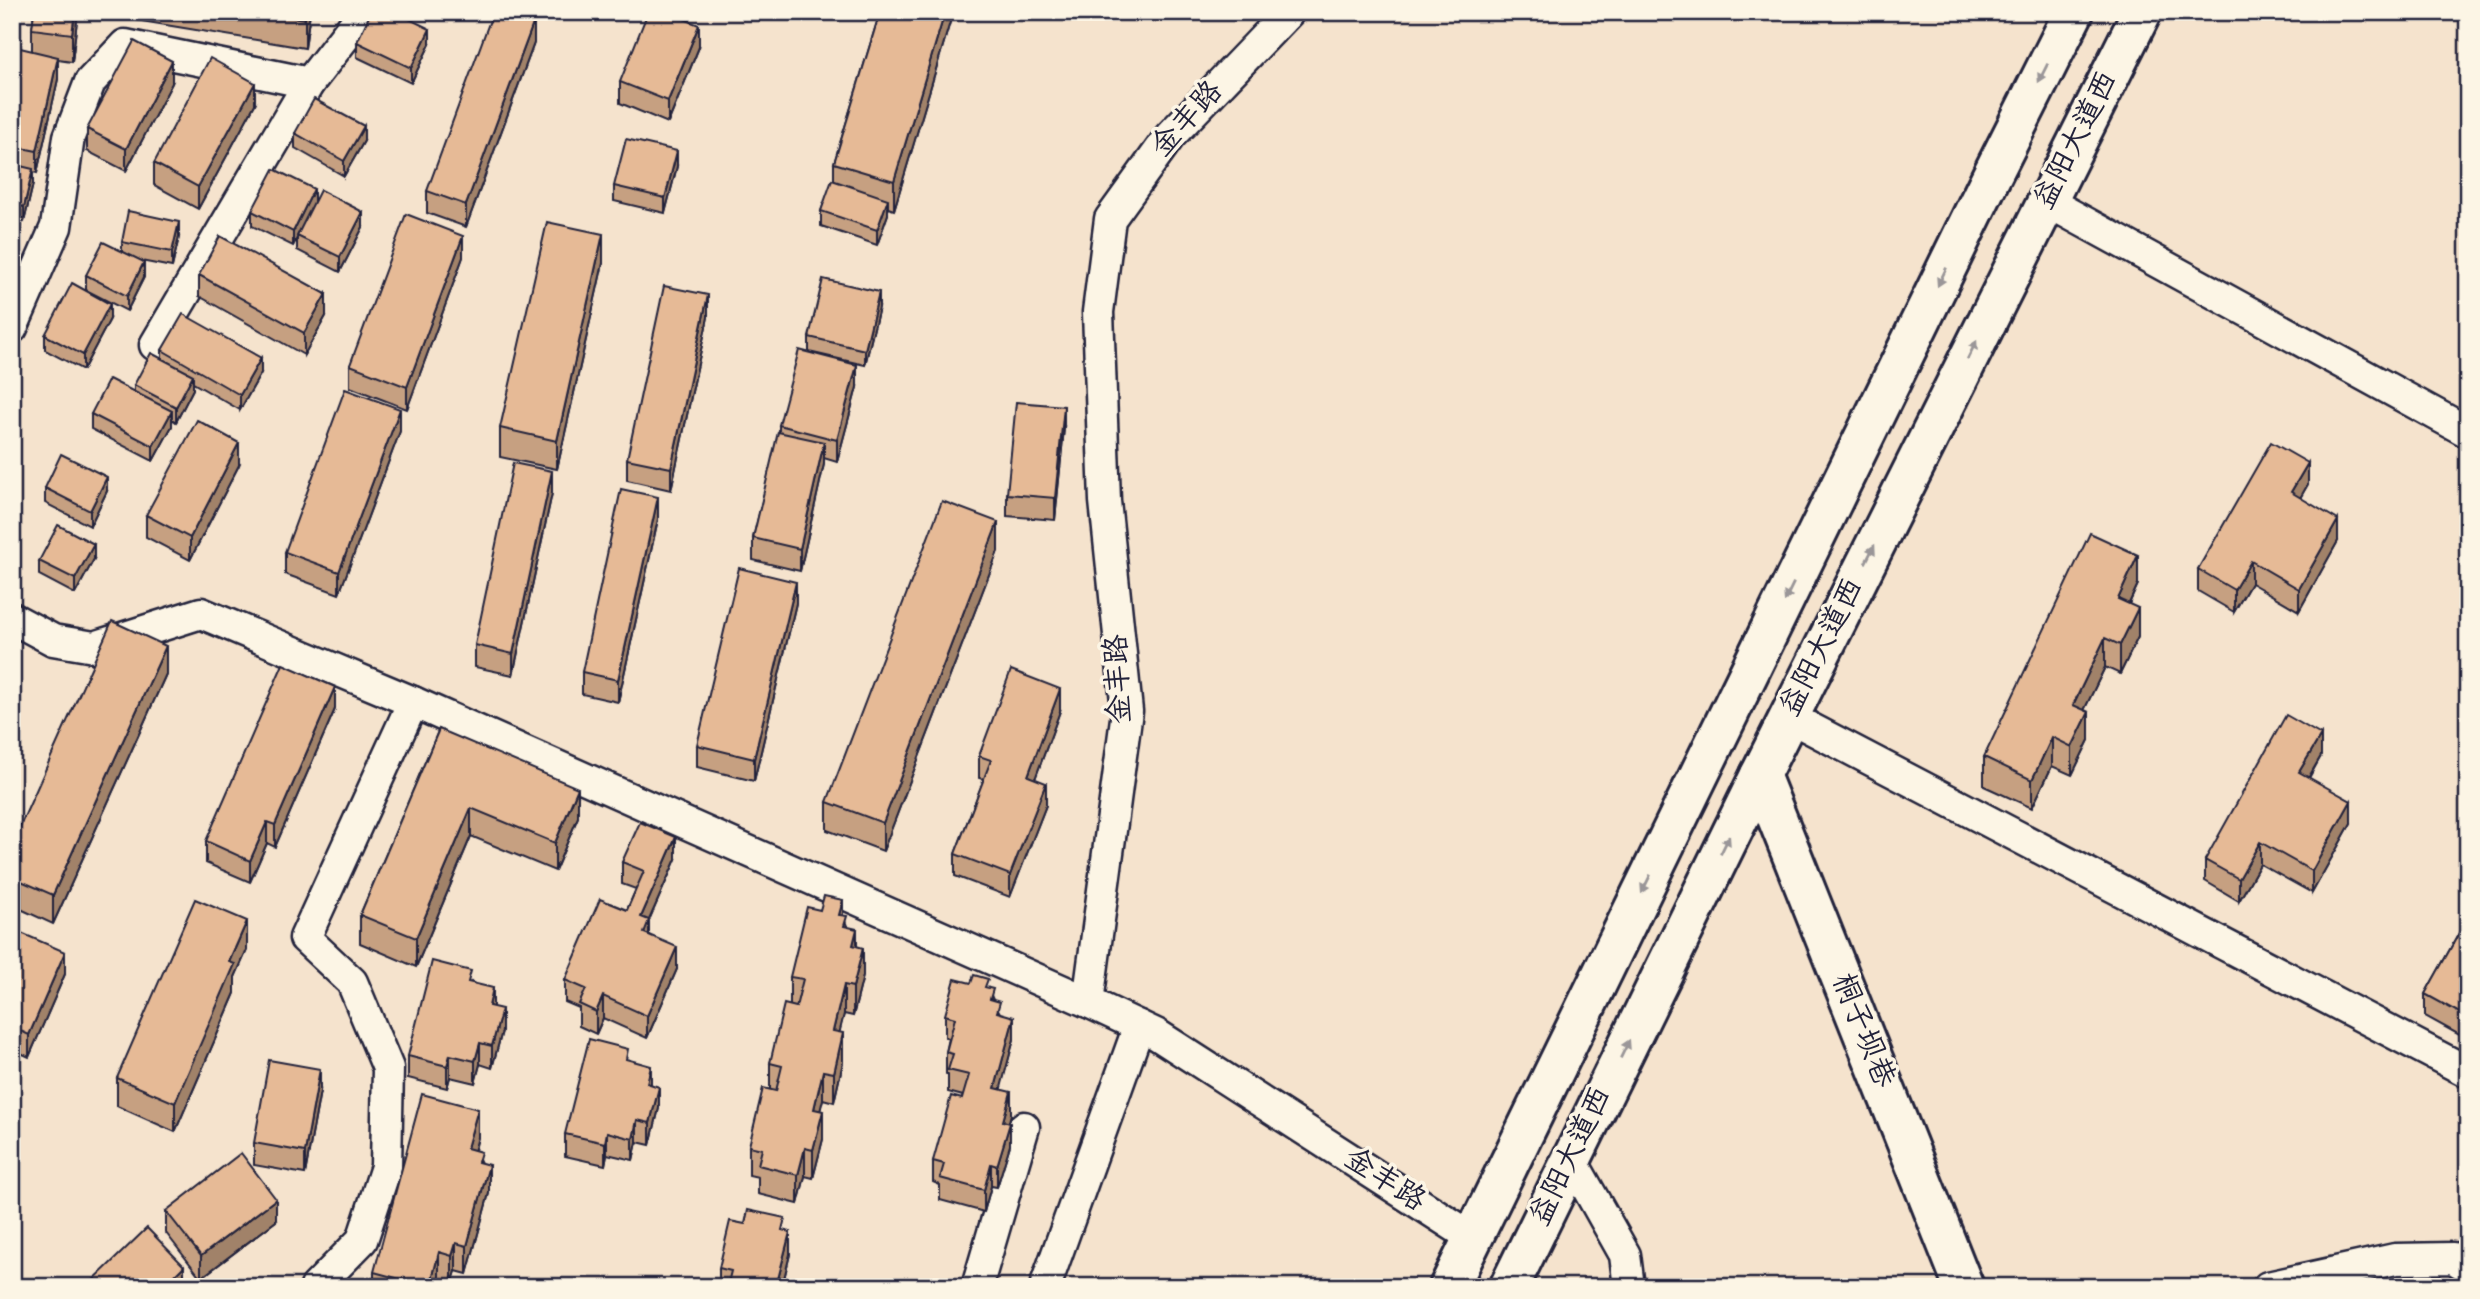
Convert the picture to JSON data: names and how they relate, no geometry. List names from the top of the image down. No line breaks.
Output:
{"streets":{"main road":["益阳大道西","桐子坝巷"],"street":["金丰路"]},"crossings":[["金丰路","益阳大道西"],["益阳大道西","桐子坝巷"]]}
